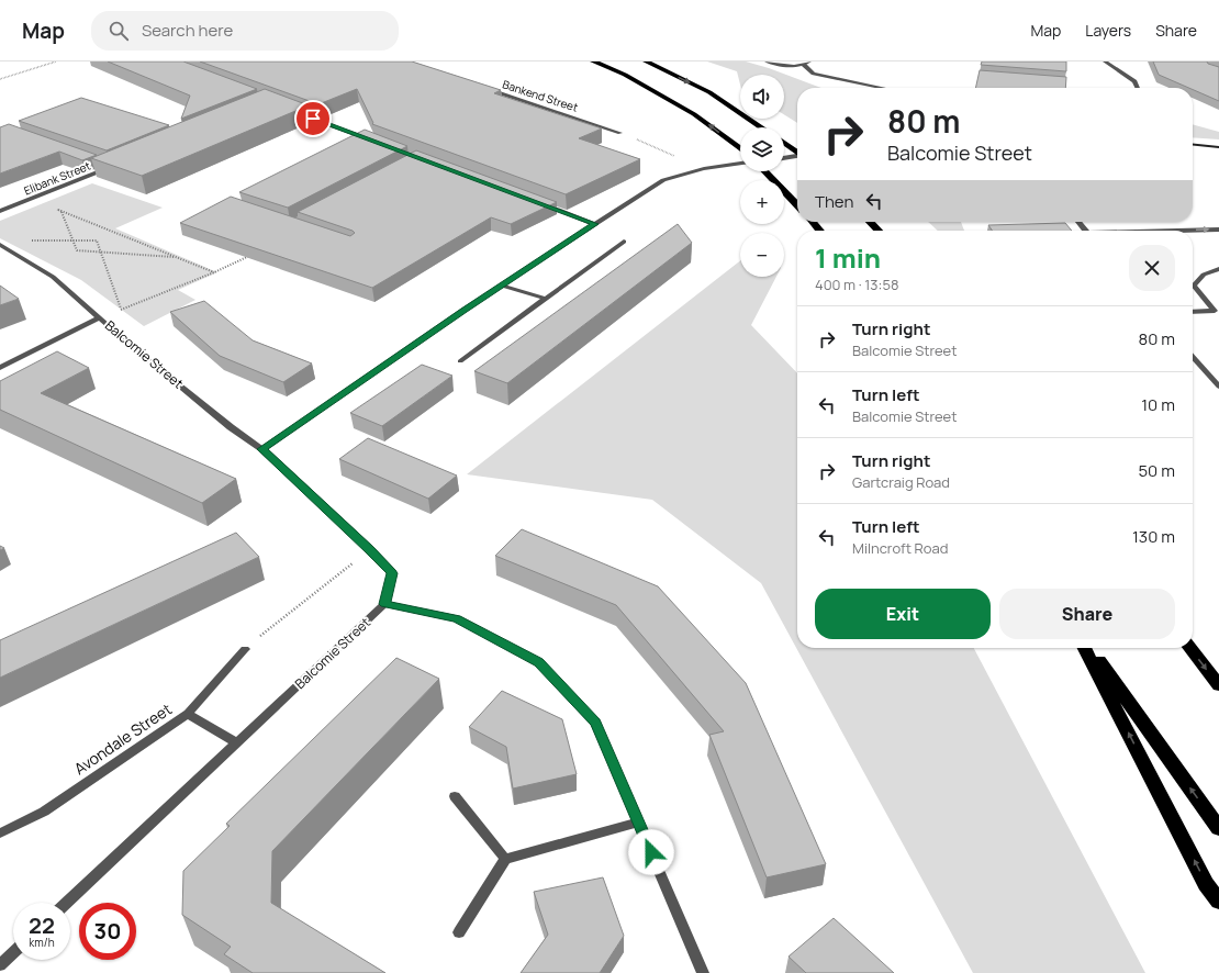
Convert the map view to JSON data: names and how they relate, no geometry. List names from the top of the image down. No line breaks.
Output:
{"streets":{"street":["Bankend Street","Elibank Street","Balcomie Street","Avondale Street"]},"page":{"header":"Map","search":"Search here","nav":["Map","Layers","Share"],"map_buttons":["+","−"],"turn":["80 m","Balcomie Street"],"then":"Then","heading":["1 min","400 m · 13:58"],"list":[{"name":"Turn right","note":"Balcomie Street","value":"80 m"},{"name":"Turn left","note":"Balcomie Street","value":"10 m"},{"name":"Turn right","note":"Gartcraig Road","value":"50 m"},{"name":"Turn left","note":"Milncroft Road","value":"130 m"}],"buttons":["Exit","Share"],"speed":"22 km/h","limit":"30"}}
